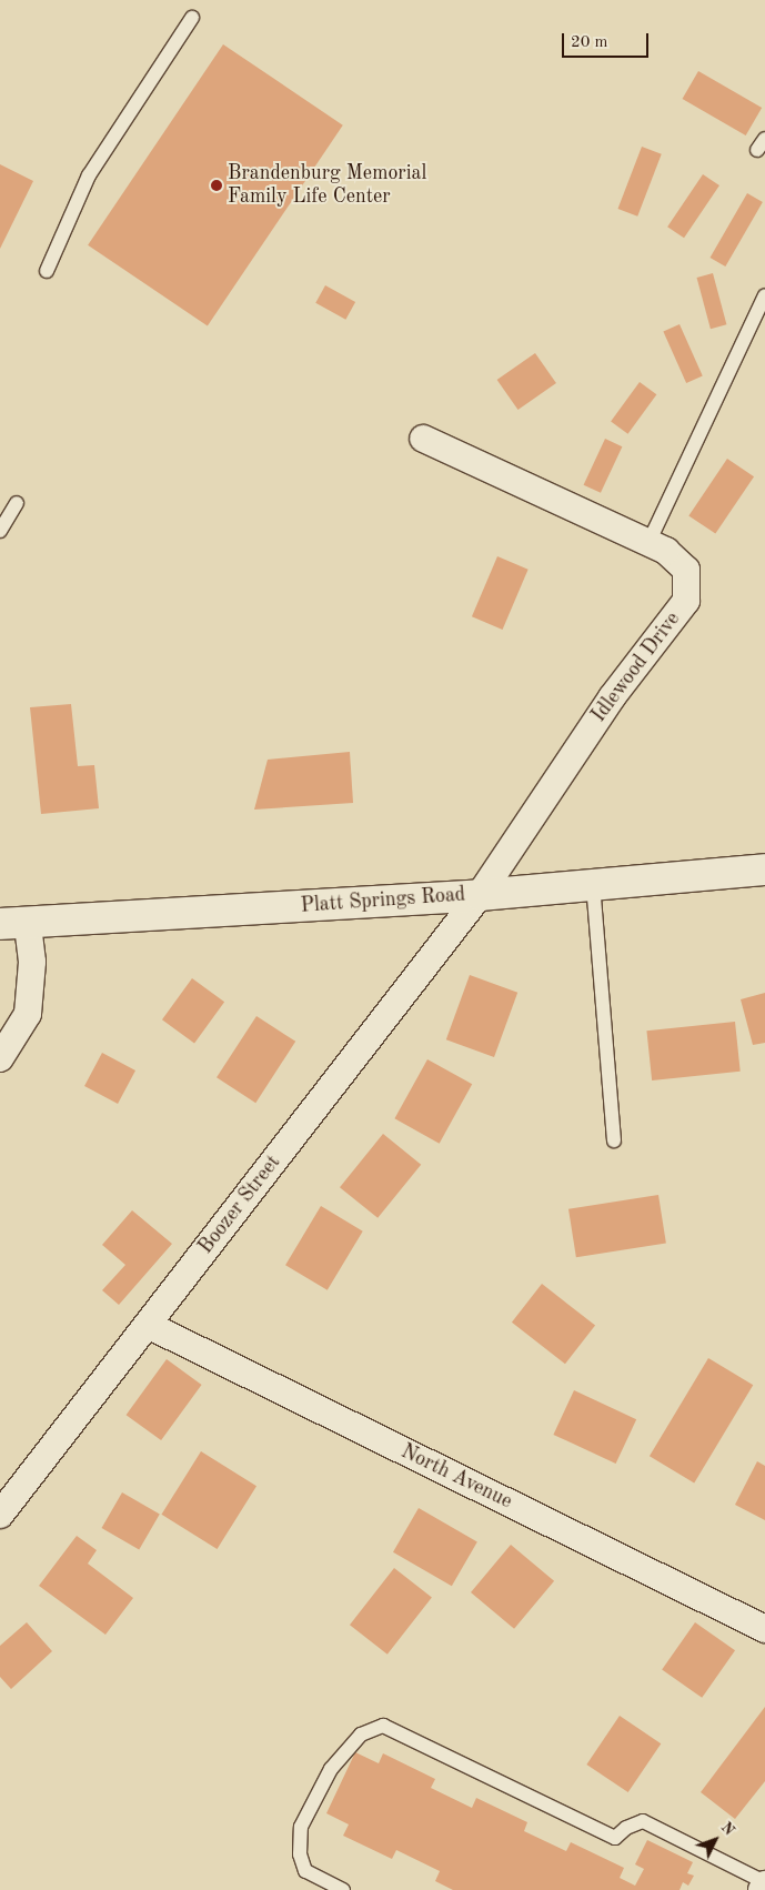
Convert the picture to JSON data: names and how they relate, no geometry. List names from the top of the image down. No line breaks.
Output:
{"streets":{"main road":["Platt Springs Road"],"street":["Idlewood Drive","Boozer Street","North Avenue"]},"crossings":[["Idlewood Drive","Platt Springs Road"],["Idlewood Drive","Boozer Street"],["Platt Springs Road","Boozer Street"],["Boozer Street","North Avenue"]],"places":["Brandenburg Memorial Family Life Center"],"scale_bar":"20 m","north":"top right"}
